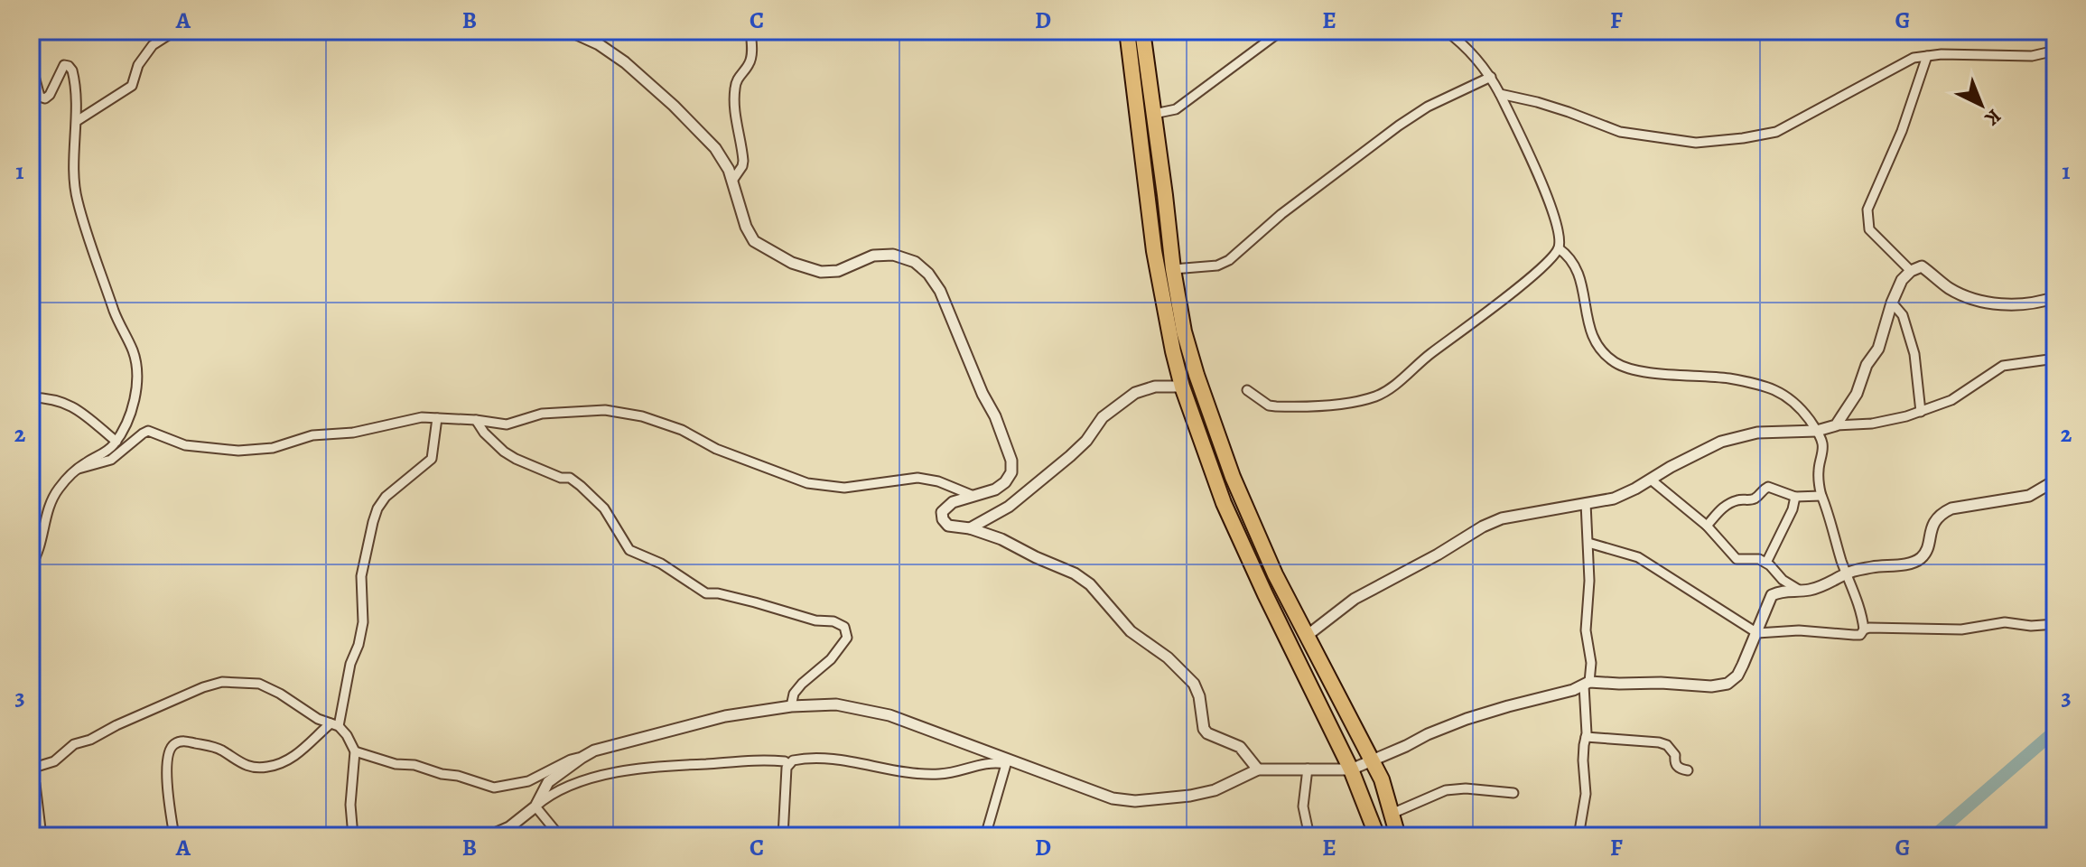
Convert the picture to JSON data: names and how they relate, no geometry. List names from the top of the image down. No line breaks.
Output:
{"north":"bottom right","grid":{"columns":["A","B","C","D","E","F","G"],"rows":["1","2","3"]}}
